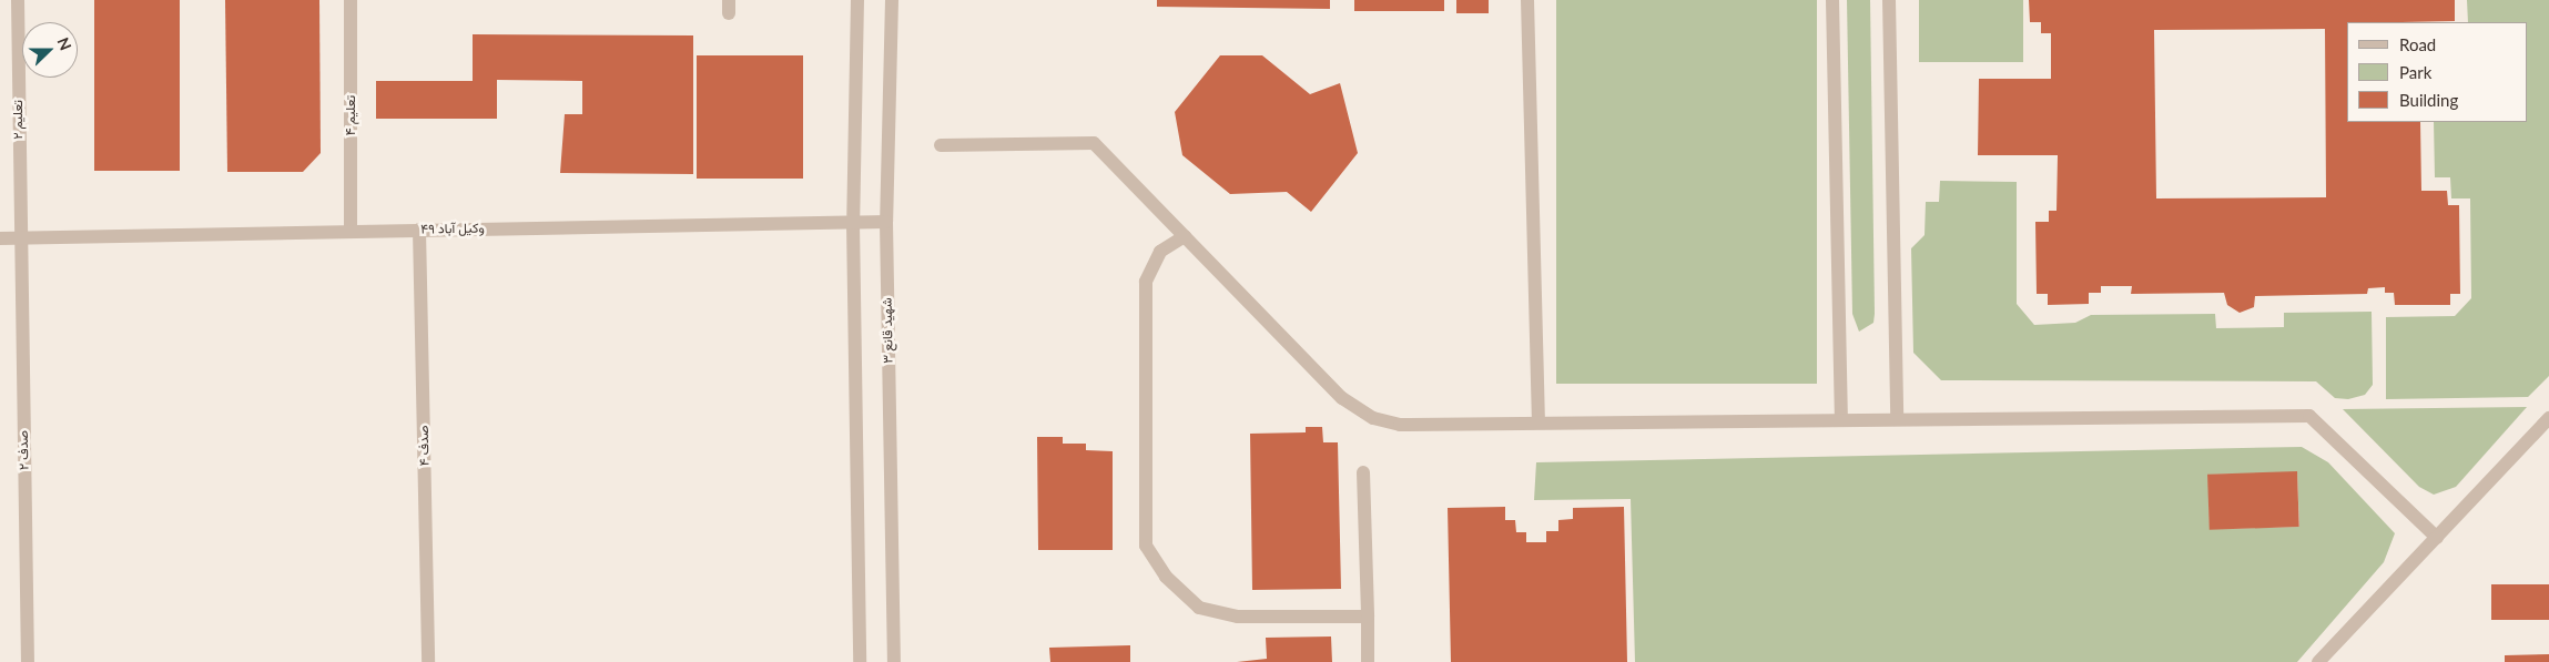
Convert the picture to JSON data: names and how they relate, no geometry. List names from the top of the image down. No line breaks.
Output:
{"streets":{"street":["تعلیم ۴","تعلیم ۲","وکیل آباد ۴۹","شهید قانع ۳","صدف ۴","صدف ۲"]},"crossings":[["تعلیم ۴","وکیل آباد ۴۹"],["تعلیم ۲","وکیل آباد ۴۹"],["تعلیم ۲","صدف ۲"],["وکیل آباد ۴۹","شهید قانع ۳"],["وکیل آباد ۴۹","صدف ۴"],["وکیل آباد ۴۹","صدف ۲"]],"legend":["Road","Park","Building"],"north":"right"}
